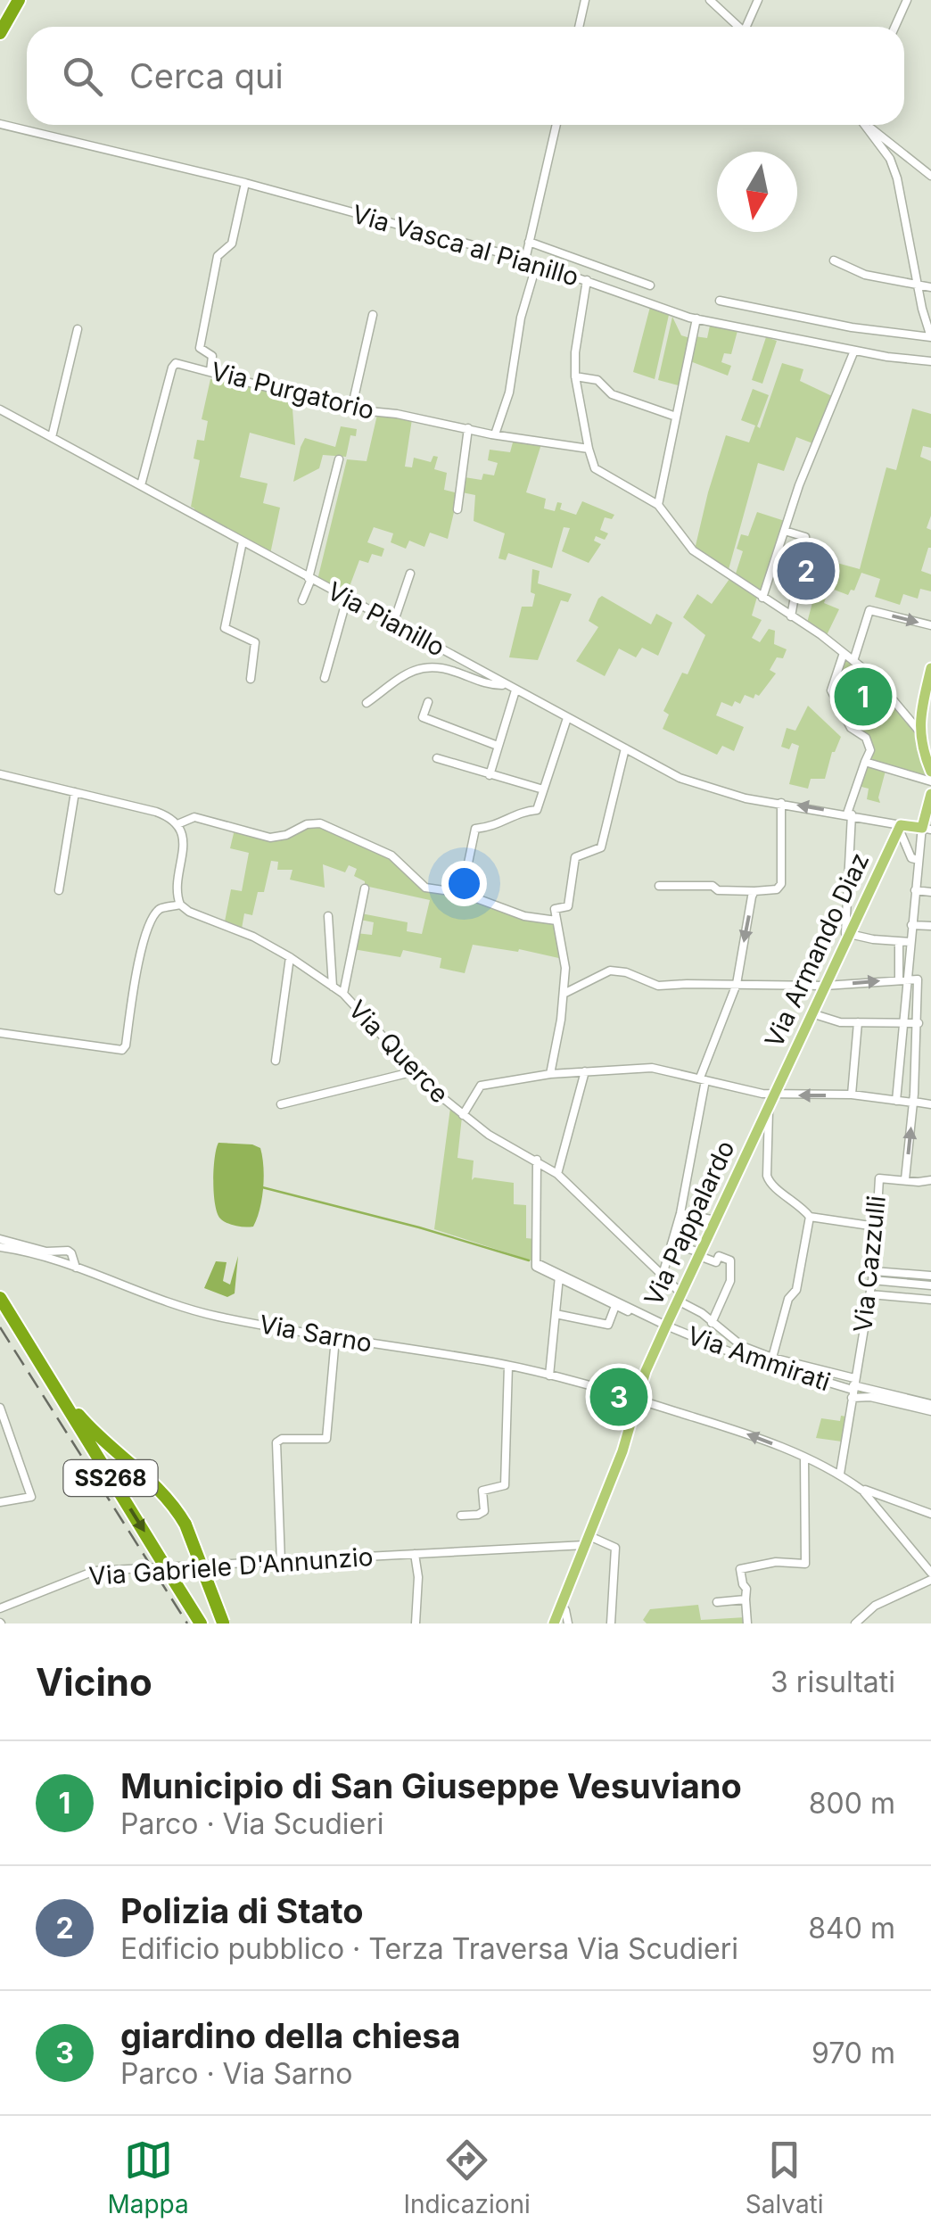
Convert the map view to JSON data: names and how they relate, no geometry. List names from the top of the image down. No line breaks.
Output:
{"streets":{"highway":["SS268"],"main road":["Via Armando Diaz","Via Pappalardo"],"street":["Via Vasca al Pianillo","Via Purgatorio","Via Pianillo","Via Querce","Via Cazzulli","Via Sarno","Via Ammirati","Via Gabriele D'Annunzio"]},"crossings":[["Via Purgatorio","Via Pianillo"],["Via Pianillo","Via Armando Diaz"],["Via Armando Diaz","Via Pappalardo"],["Via Querce","Via Pappalardo"],["Via Querce","Via Ammirati"],["Via Pappalardo","Via Sarno"],["Via Pappalardo","Via Ammirati"],["Via Pappalardo","Via Gabriele D'Annunzio"],["Via Cazzulli","Via Sarno"],["Via Cazzulli","Via Ammirati"]],"north":"bottom","page":{"search":"Cerca qui","pins":["2","1","3"],"heading":["Vicino","3 risultati"],"list":[{"mark":"1","name":"Municipio di San Giuseppe Vesuviano","note":"Parco · Via Scudieri","value":"800 m"},{"mark":"2","name":"Polizia di Stato","note":"Edificio pubblico · Terza Traversa Via Scudieri","value":"840 m"},{"mark":"3","name":"giardino della chiesa","note":"Parco · Via Sarno","value":"970 m"}],"nav":["Mappa","Indicazioni","Salvati"]}}
